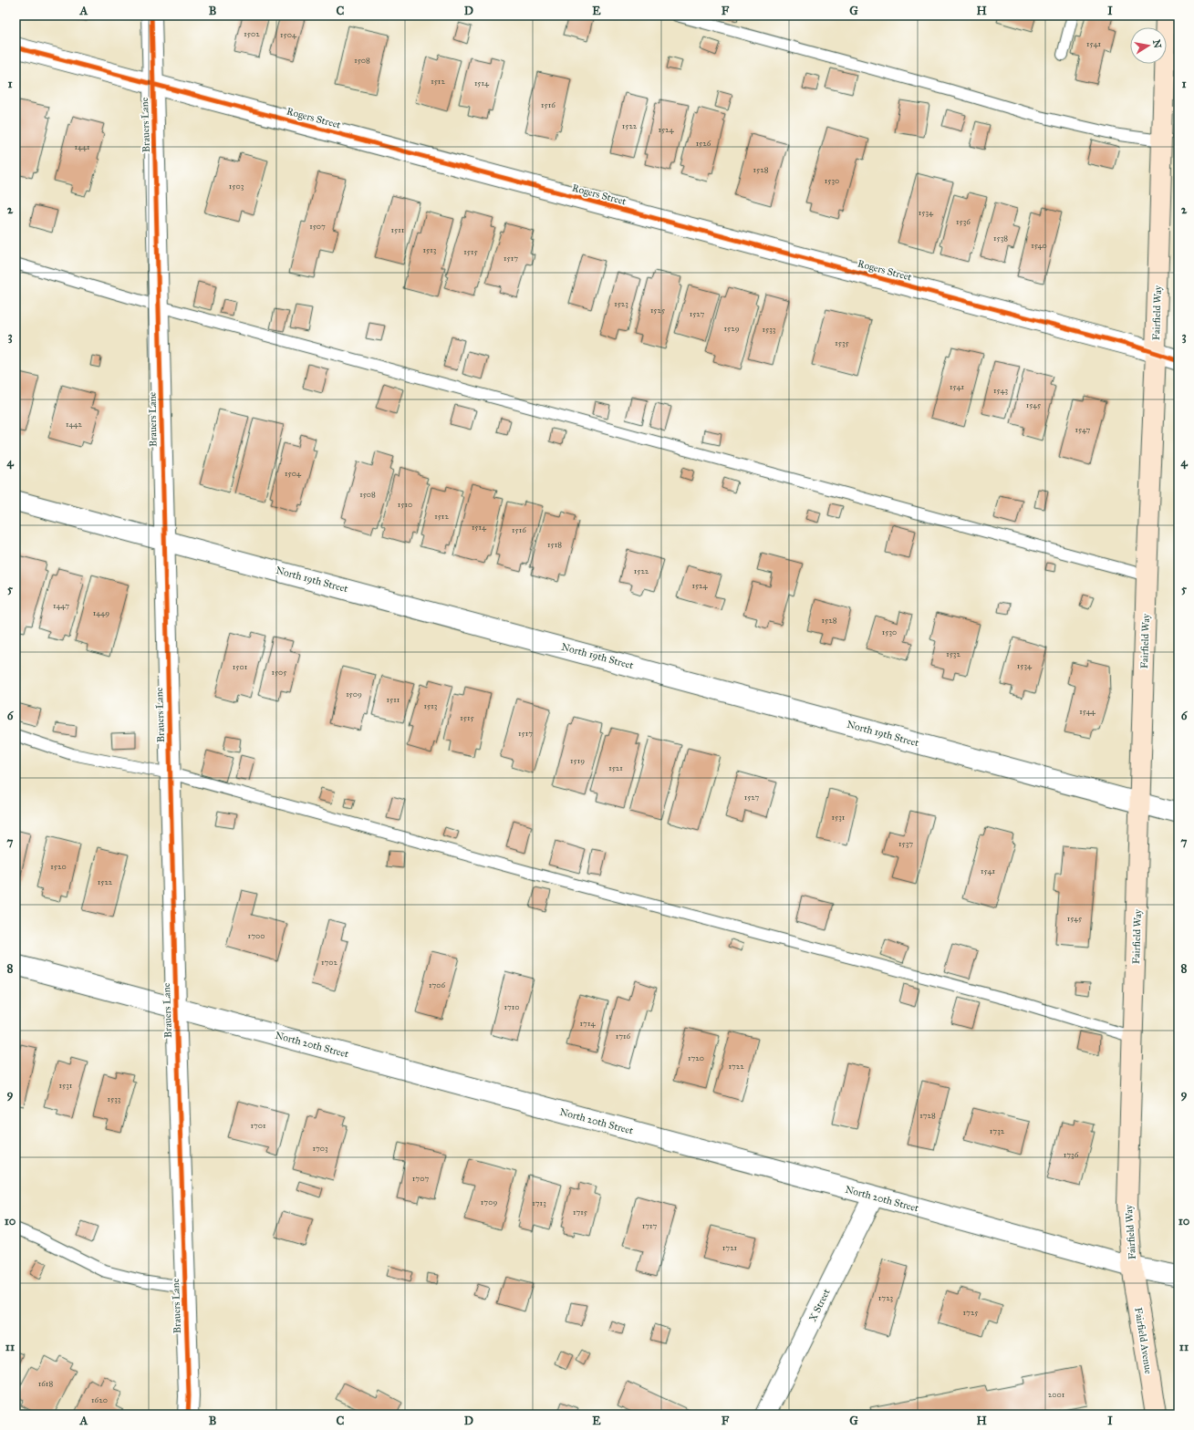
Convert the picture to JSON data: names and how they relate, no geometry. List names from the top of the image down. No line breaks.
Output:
{"streets":{"main road":["Fairfield Way","Fairfield Avenue"],"street":["Rogers Street","Brauers Lane","North 19th Street","North 20th Street","X Street"]},"crossings":[["Rogers Street","Brauers Lane"],["Rogers Street","Fairfield Way"],["Brauers Lane","North 19th Street"],["Brauers Lane","North 20th Street"],["Fairfield Way","North 19th Street"],["Fairfield Way","North 20th Street"],["Fairfield Way","Fairfield Avenue"],["North 20th Street","X Street"],["North 20th Street","Fairfield Avenue"]],"house_numbers":["1502","1504","1541","1508","1512","1514","1516","1522","1524","1526","1441","1528","1530","1503","1534","1536","1507","1511","1538","1540","1513","1515","1517","1523","1525","1527","1529","1533","1535","1541","1543","1545","1442","1547","1504","1508","1510","1512","1514","1516","1518","1522","1524","1447","1449","1528","1530","1532","1534","1501","1505","1509","1511","1513","1544","1515","1517","1519","1521","1527","1531","1537","1520","1541","1522","1545","1700","1702","1706","1710","1714","1716","1720","1722","1531","1533","1728","1701","1732","1703","1736","1707","1709","1713","1715","1717","1721","1723","1725","1618","2001","1620"],"north":"right","grid":{"columns":["A","B","C","D","E","F","G","H","I"],"rows":["1","2","3","4","5","6","7","8","9","10","11"]}}
